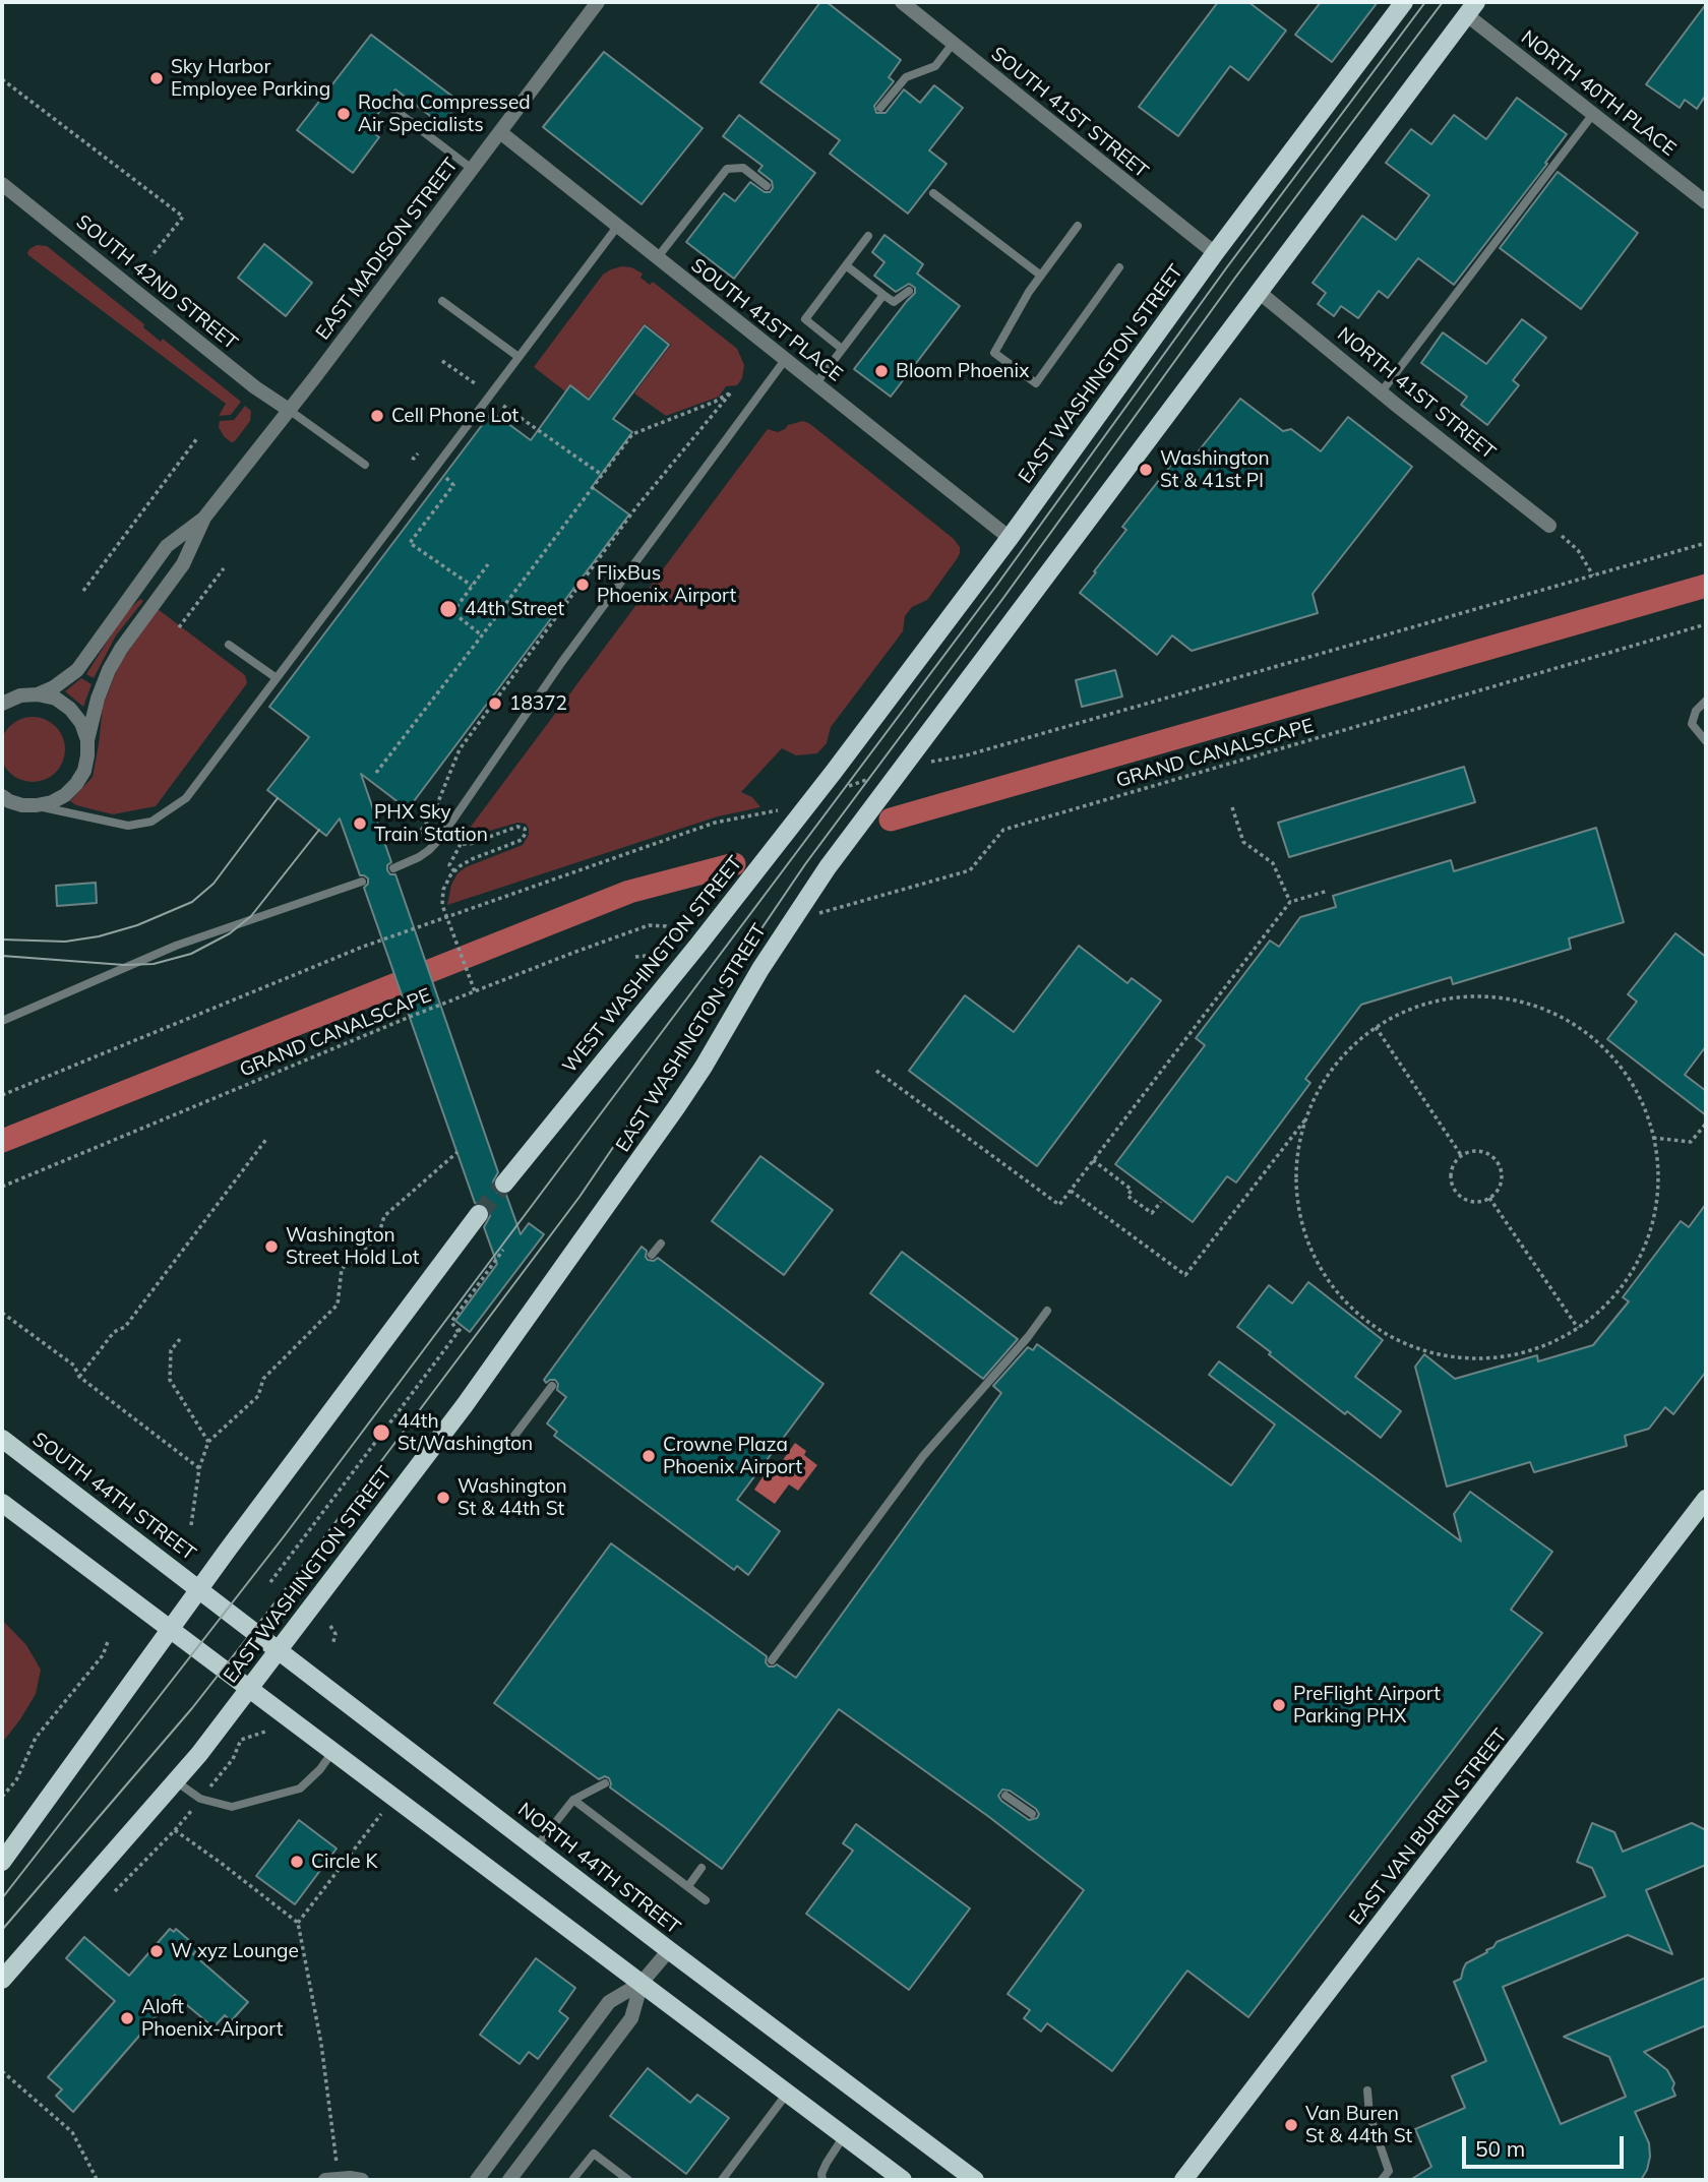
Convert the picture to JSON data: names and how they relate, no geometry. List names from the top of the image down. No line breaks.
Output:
{"streets":{"main road":["EAST WASHINGTON STREET","WEST WASHINGTON STREET","SOUTH 44TH STREET","EAST VAN BUREN STREET","NORTH 44TH STREET"],"street":["NORTH 40TH PLACE","SOUTH 41ST STREET","EAST MADISON STREET","SOUTH 42ND STREET","SOUTH 41ST PLACE","NORTH 41ST STREET"],"path":["GRAND CANALSCAPE"]},"crossings":[["SOUTH 41ST STREET","EAST WASHINGTON STREET"],["EAST MADISON STREET","SOUTH 42ND STREET"],["EAST MADISON STREET","SOUTH 41ST PLACE"],["SOUTH 41ST PLACE","EAST WASHINGTON STREET"],["EAST WASHINGTON STREET","WEST WASHINGTON STREET"],["EAST WASHINGTON STREET","NORTH 44TH STREET"],["SOUTH 44TH STREET","NORTH 44TH STREET"]],"places":["Sky Harbor Employee Parking","Rocha Compressed Air Specialists","Bloom Phoenix","Cell Phone Lot","Washington St & 41st Pl","FlixBus Phoenix Airport","44th Street","18372","PHX Sky Train Station","Washington Street Hold Lot","44th St/Washington","Crowne Plaza Phoenix Airport","Washington St & 44th St","PreFlight Airport Parking PHX","Circle K","W xyz Lounge","Aloft Phoenix-Airport","Van Buren St & 44th St"],"scale_bar":"50 m"}
